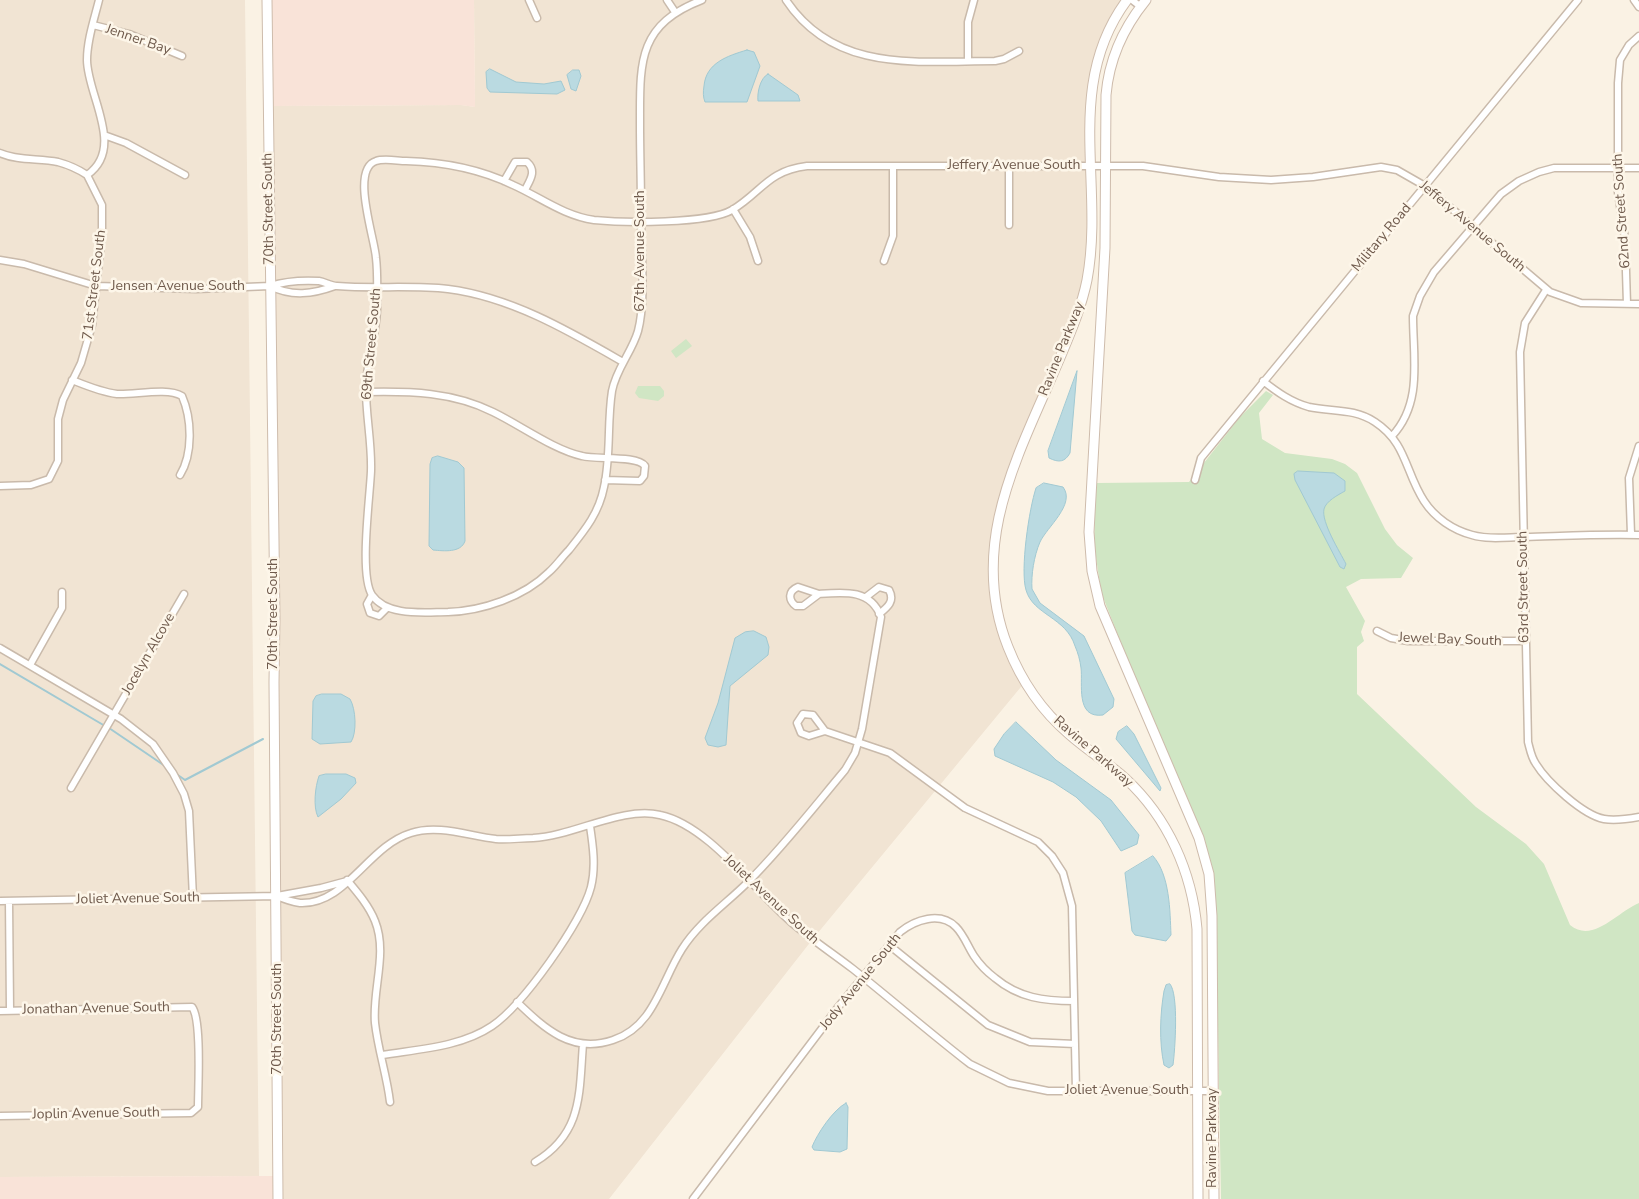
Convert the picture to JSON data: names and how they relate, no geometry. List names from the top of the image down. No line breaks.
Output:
{"streets":{"street":["Jenner Bay","Jeffery Avenue South","70th Street South","62nd Street South","Military Road","67th Avenue South","71st Street South","Jensen Avenue South","69th Street South","Ravine Parkway","63rd Street South","Jewel Bay South","Jocelyn Alcove","Joliet Avenue South","Jody Avenue South","Jonathan Avenue South","Joplin Avenue South"]},"crossings":[["Jeffery Avenue South","62nd Street South"],["Jeffery Avenue South","Military Road"],["Jeffery Avenue South","67th Avenue South"],["Jeffery Avenue South","69th Street South"],["Jeffery Avenue South","Ravine Parkway"],["Jeffery Avenue South","63rd Street South"],["70th Street South","Jensen Avenue South"],["70th Street South","Joliet Avenue South"],["67th Avenue South","Jensen Avenue South"],["67th Avenue South","69th Street South"],["71st Street South","Jensen Avenue South"],["Jensen Avenue South","69th Street South"],["Ravine Parkway","Joliet Avenue South"],["63rd Street South","Jewel Bay South"],["Joliet Avenue South","Jody Avenue South"],["Jonathan Avenue South","Joplin Avenue South"]]}
